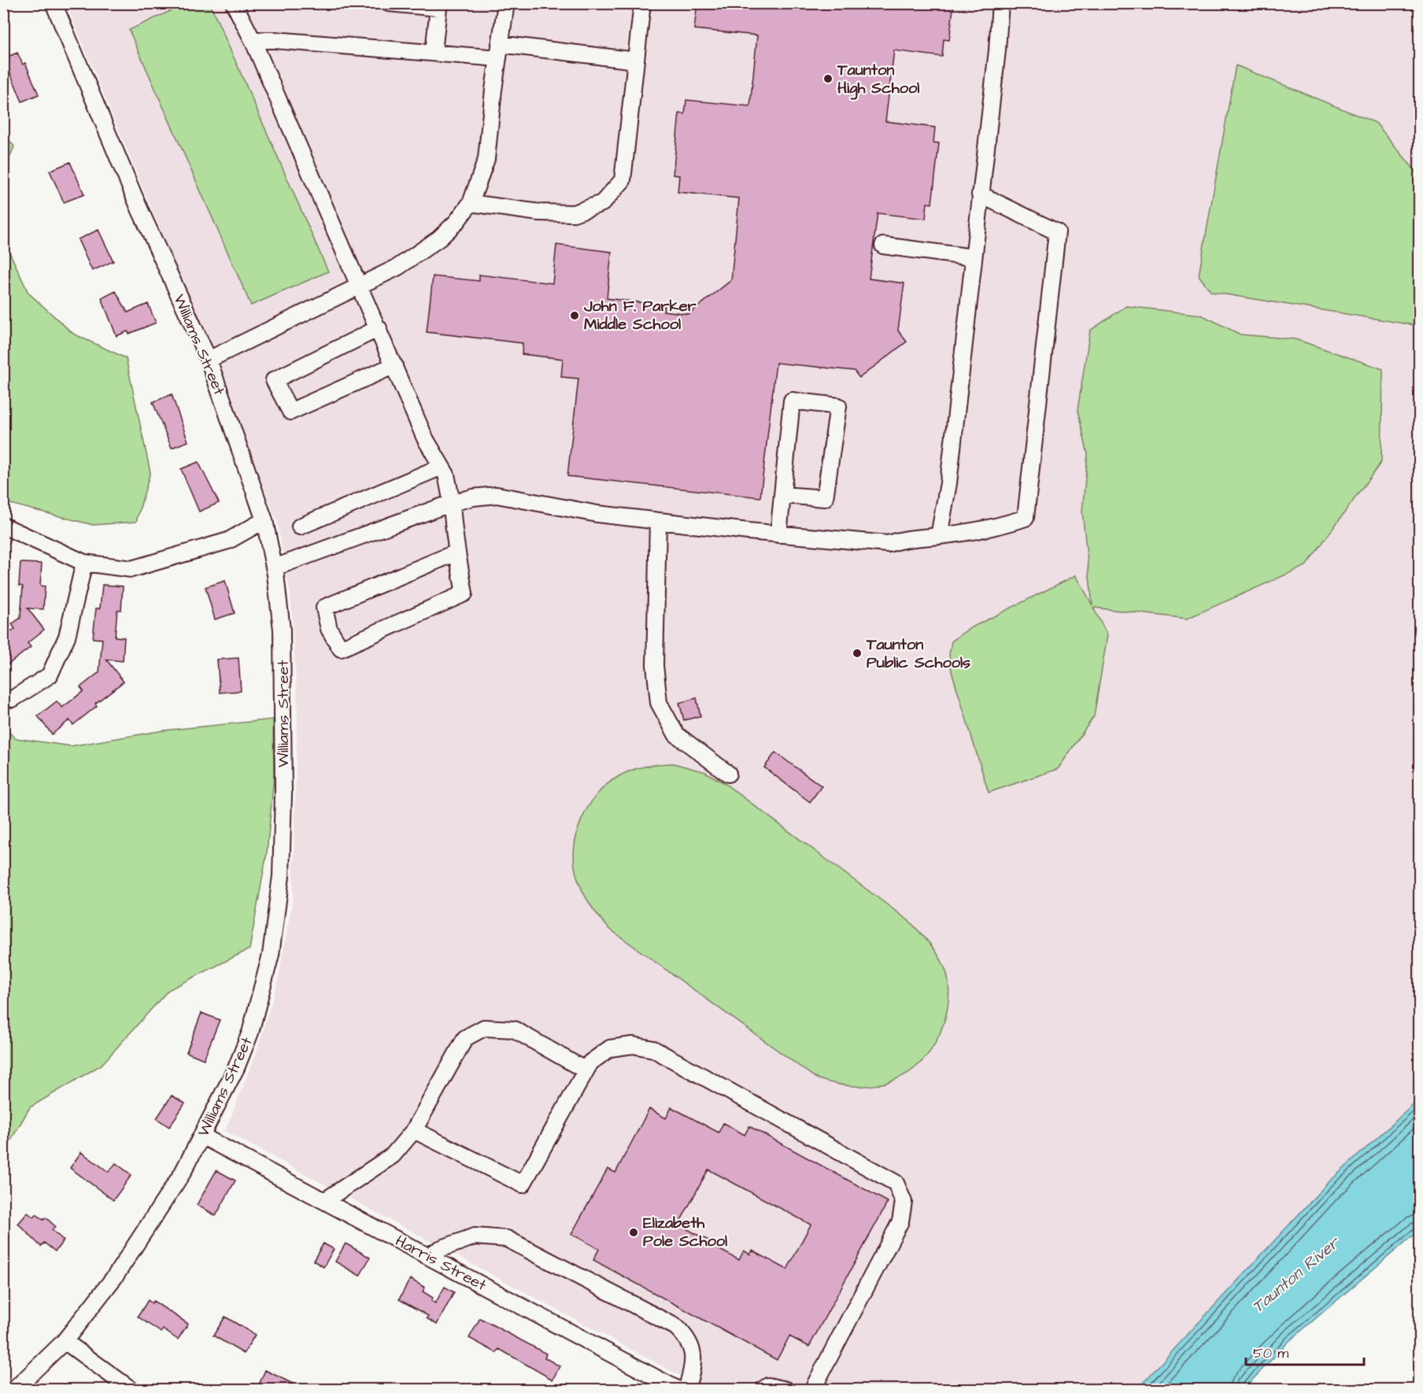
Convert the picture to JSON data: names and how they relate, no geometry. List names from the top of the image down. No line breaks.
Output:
{"streets":{"street":["Williams Street","Harris Street"]},"crossings":[["Williams Street","Harris Street"]],"water":["Taunton River"],"places":["Taunton High School","John F. Parker Middle School","Taunton Public Schools","Elizabeth Pole School"],"scale_bar":"50 m"}
